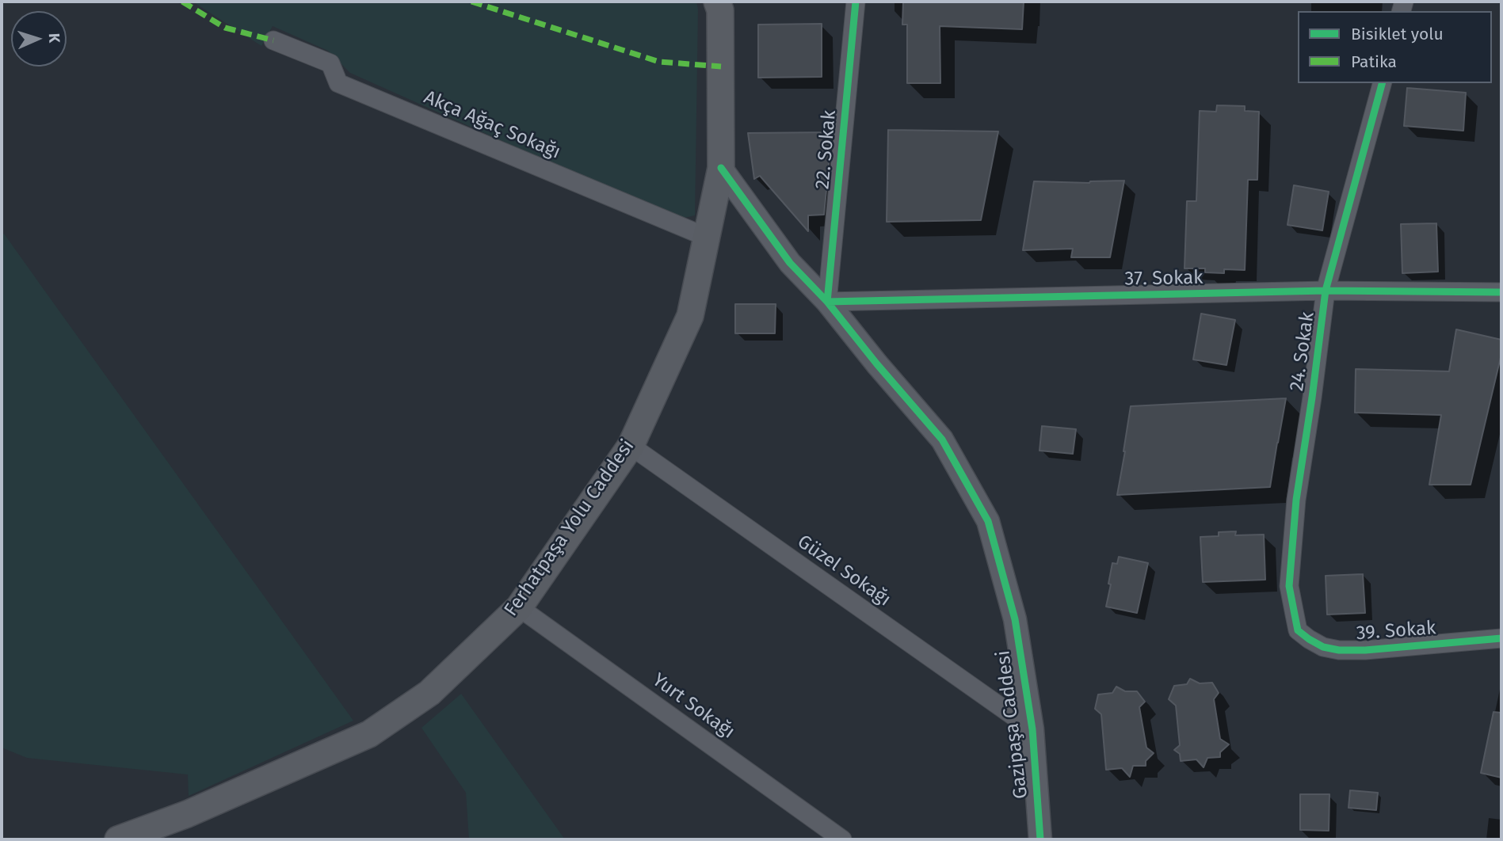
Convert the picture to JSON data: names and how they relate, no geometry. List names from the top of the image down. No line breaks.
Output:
{"streets":{"main road":["Ferhatpaşa Yolu Caddesi"],"street":["Akça Ağaç Sokağı","22. Sokak","37. Sokak","24. Sokak","Güzel Sokağı","39. Sokak","Yurt Sokağı","Gazipaşa Caddesi"]},"crossings":[["Akça Ağaç Sokağı","Ferhatpaşa Yolu Caddesi"],["22. Sokak","37. Sokak"],["22. Sokak","Gazipaşa Caddesi"],["37. Sokak","24. Sokak"],["37. Sokak","Gazipaşa Caddesi"],["24. Sokak","39. Sokak"],["Ferhatpaşa Yolu Caddesi","Güzel Sokağı"],["Ferhatpaşa Yolu Caddesi","Yurt Sokağı"],["Ferhatpaşa Yolu Caddesi","Gazipaşa Caddesi"],["Güzel Sokağı","Gazipaşa Caddesi"]],"legend":["Bisiklet yolu","Patika"],"north":"right"}
